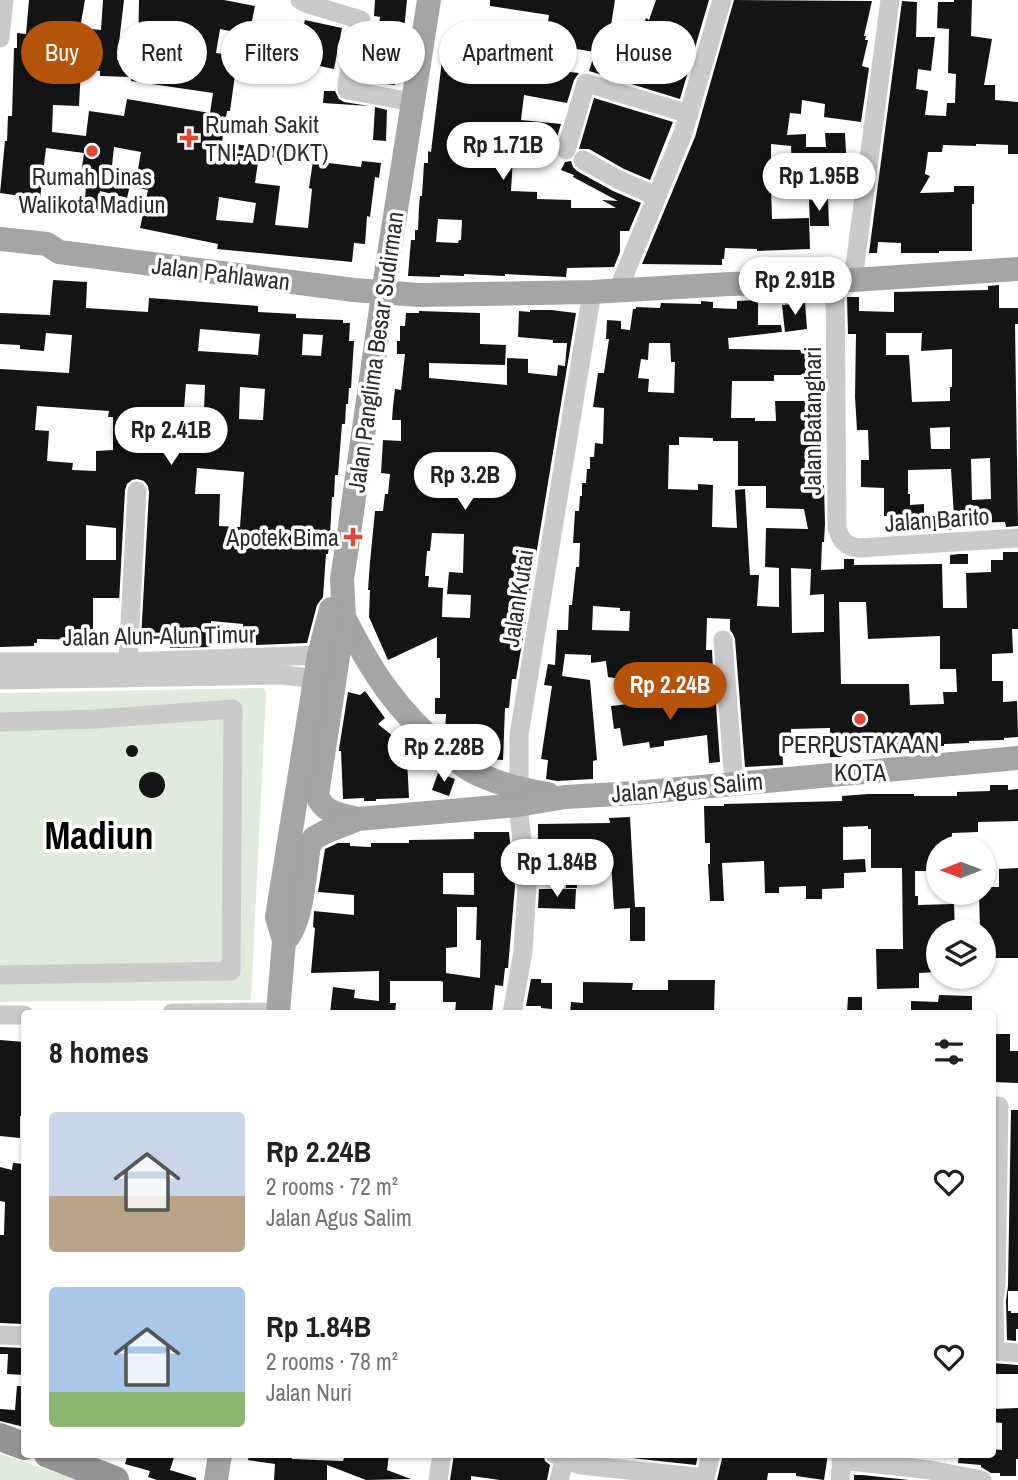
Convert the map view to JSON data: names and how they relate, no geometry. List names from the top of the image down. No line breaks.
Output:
{"streets":{"main road":["Jalan Pahlawan","Jalan Panglima Besar Sudirman","Jalan Agus Salim"],"street":["Jalan Batanghari","Jalan Barito","Jalan Kutai","Jalan Alun-Alun Timur"]},"crossings":[["Jalan Pahlawan","Jalan Panglima Besar Sudirman"],["Jalan Pahlawan","Jalan Batanghari"],["Jalan Pahlawan","Jalan Kutai"],["Jalan Panglima Besar Sudirman","Jalan Alun-Alun Timur"],["Jalan Batanghari","Jalan Barito"],["Jalan Kutai","Jalan Agus Salim"]],"districts":["Madiun"],"places":{"health":["Rumah Sakit TNI-AD (DKT)","Apotek Bima"],"other":["Rumah Dinas Walikota Madiun","PERPUSTAKAAN KOTA"]},"north":"left","page":{"chip":["Buy","Rent","Filters","New","Apartment","House"],"price":["Rp 1.71B","Rp 1.95B","Rp 2.91B","Rp 2.41B","Rp 3.2B","Rp 2.24B","Rp 2.28B","Rp 1.84B"],"heading":"8 homes","list":[{"name":"Rp 2.24B","note":"2 rooms · 72 m² · Jalan Agus Salim"},{"name":"Rp 1.84B","note":"2 rooms · 78 m² · Jalan Nuri"}]}}
